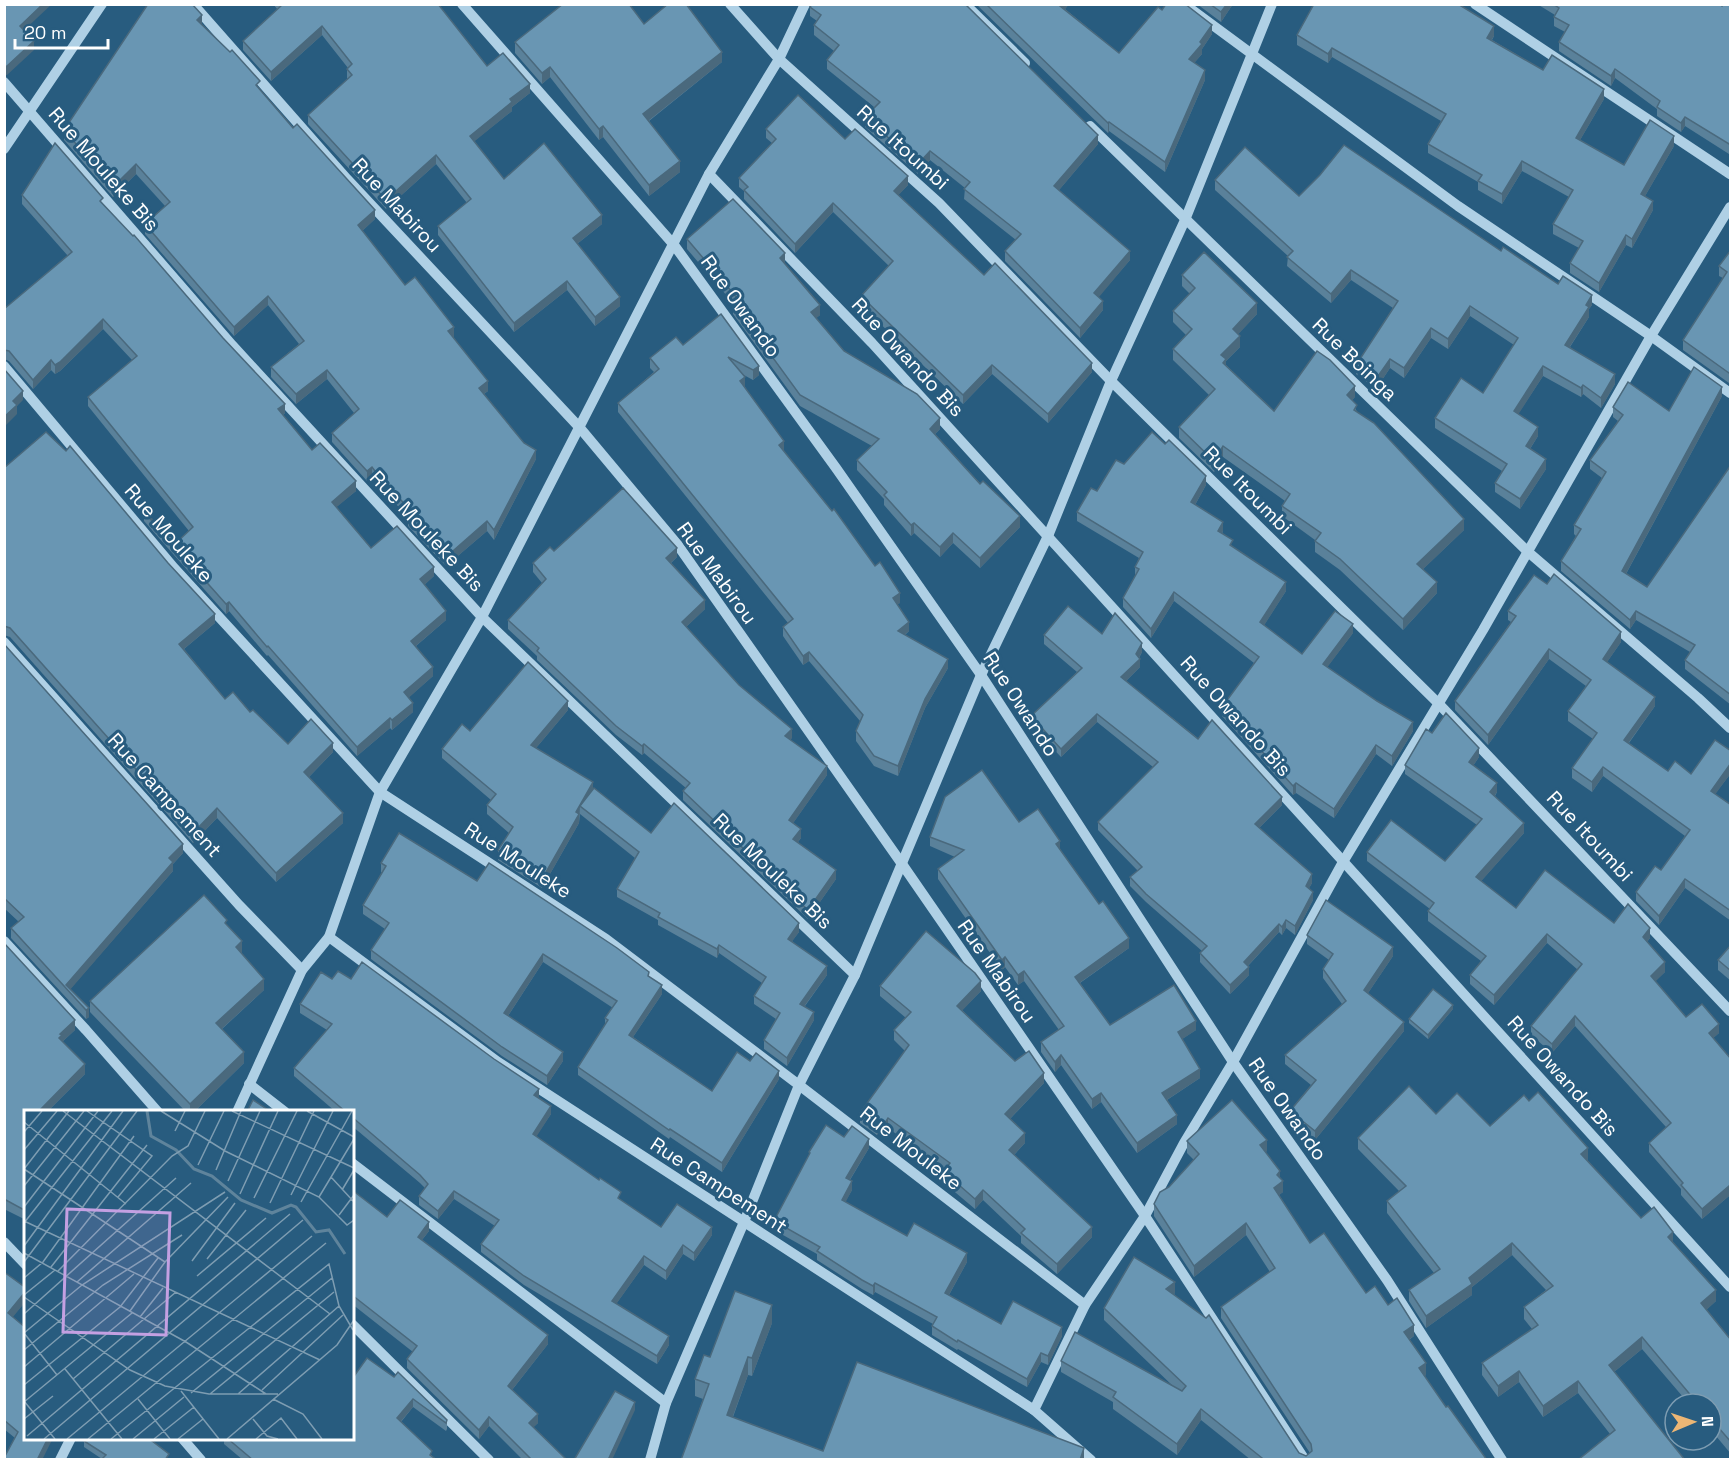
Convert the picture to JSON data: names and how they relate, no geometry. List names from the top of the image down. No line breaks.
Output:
{"streets":{"street":["Rue Itoumbi","Rue Mouleke Bis","Rue Mabirou","Rue Owando","Rue Owando Bis","Rue Boinga","Rue Mouleke","Rue Campement"]},"scale_bar":"20 m","north":"right"}
